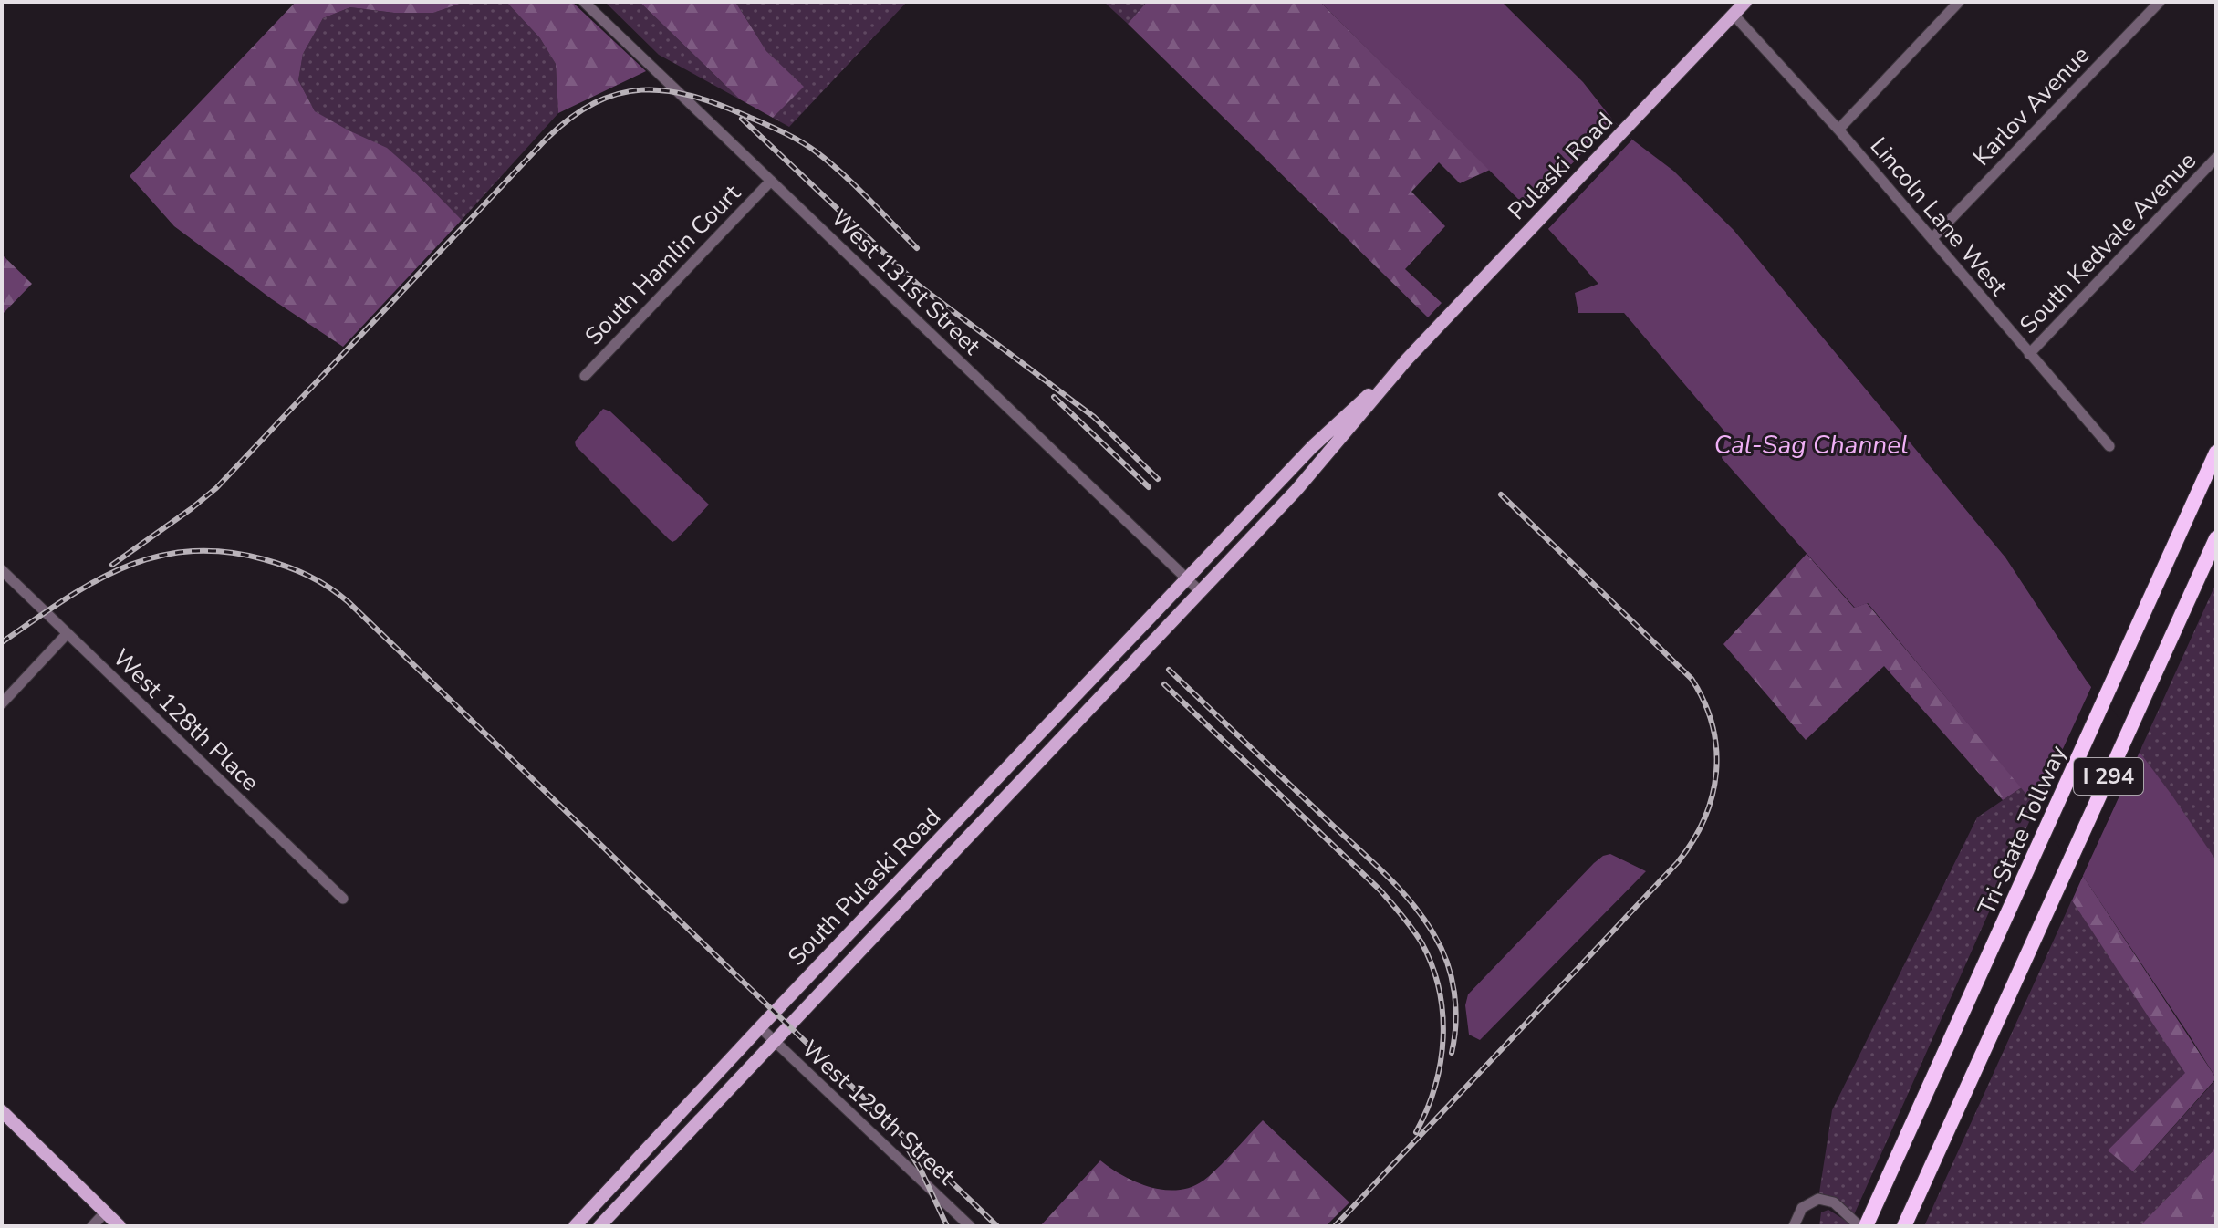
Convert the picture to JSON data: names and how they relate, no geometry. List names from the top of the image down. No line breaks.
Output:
{"streets":{"highway":["I 294","Tri-State Tollway"],"main road":["Pulaski Road","South Pulaski Road"],"street":["Karlov Avenue","Lincoln Lane West","South Kedvale Avenue","South Hamlin Court","West 131st Street","West 128th Place","West 129th Street"]},"crossings":[["Karlov Avenue","Lincoln Lane West"],["Pulaski Road","Lincoln Lane West"],["Pulaski Road","West 131st Street"],["Pulaski Road","South Pulaski Road"],["Lincoln Lane West","South Kedvale Avenue"],["South Hamlin Court","West 131st Street"],["West 131st Street","South Pulaski Road"],["South Pulaski Road","West 129th Street"]],"water":["Cal-Sag Channel"]}
